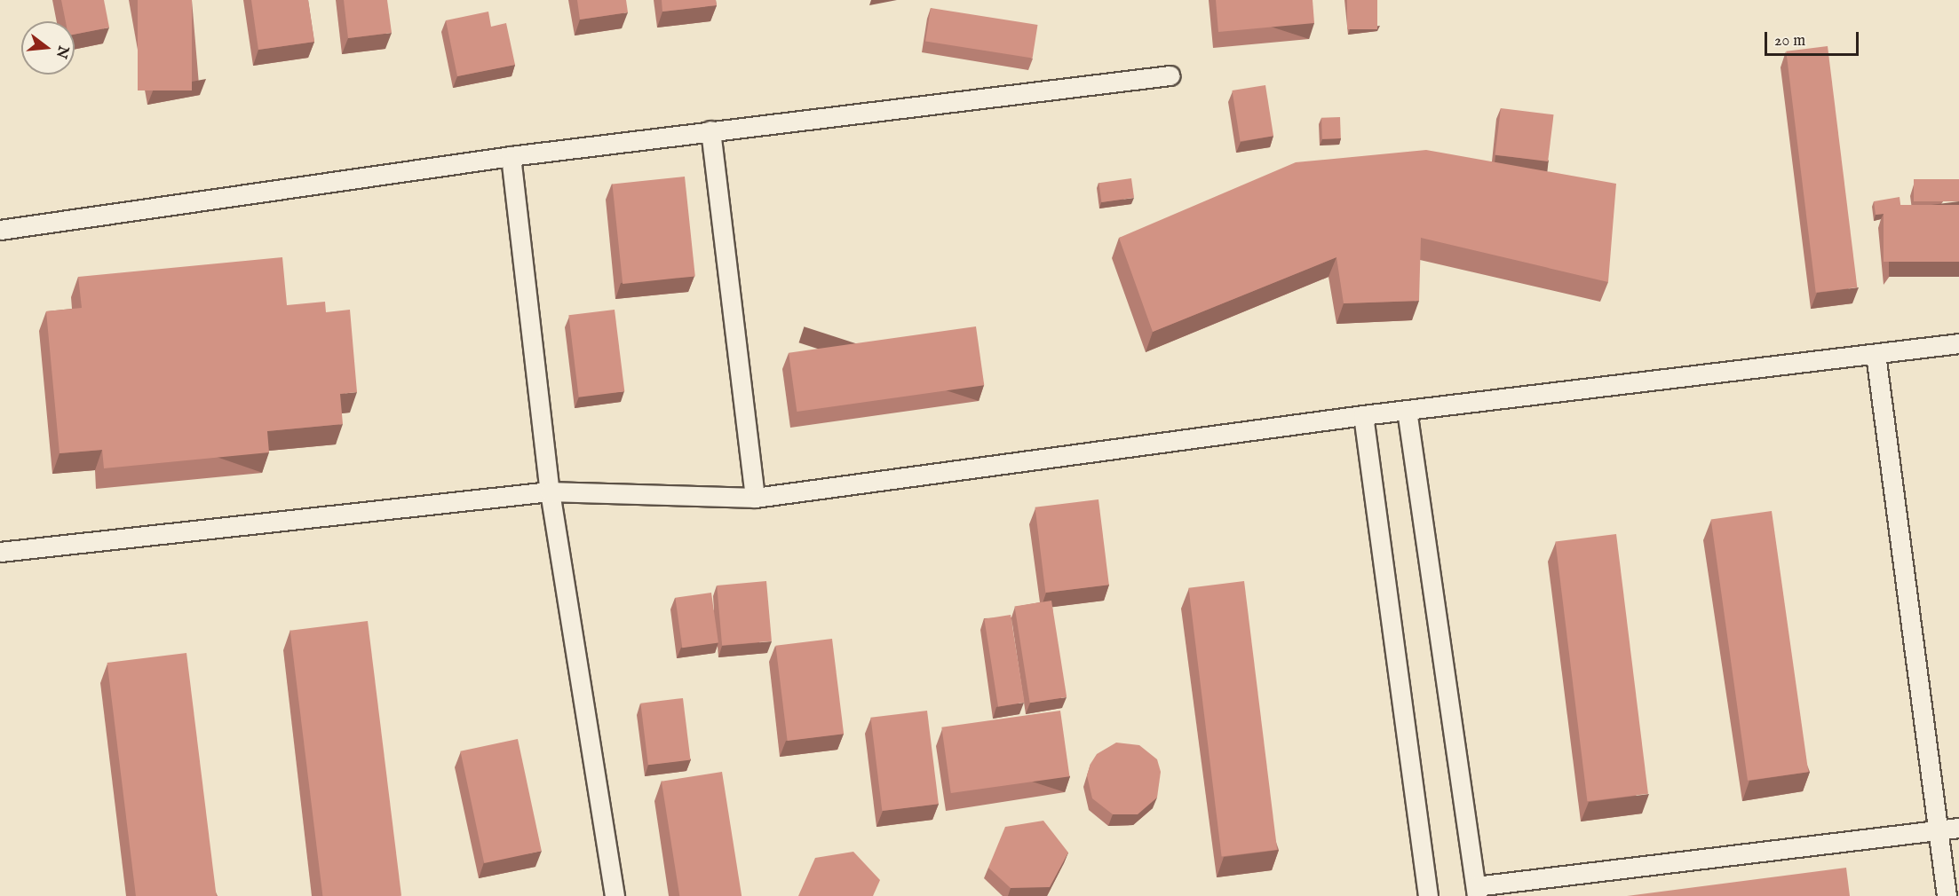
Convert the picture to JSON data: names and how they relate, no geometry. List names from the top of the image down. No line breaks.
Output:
{"scale_bar":"20 m","north":"right"}
